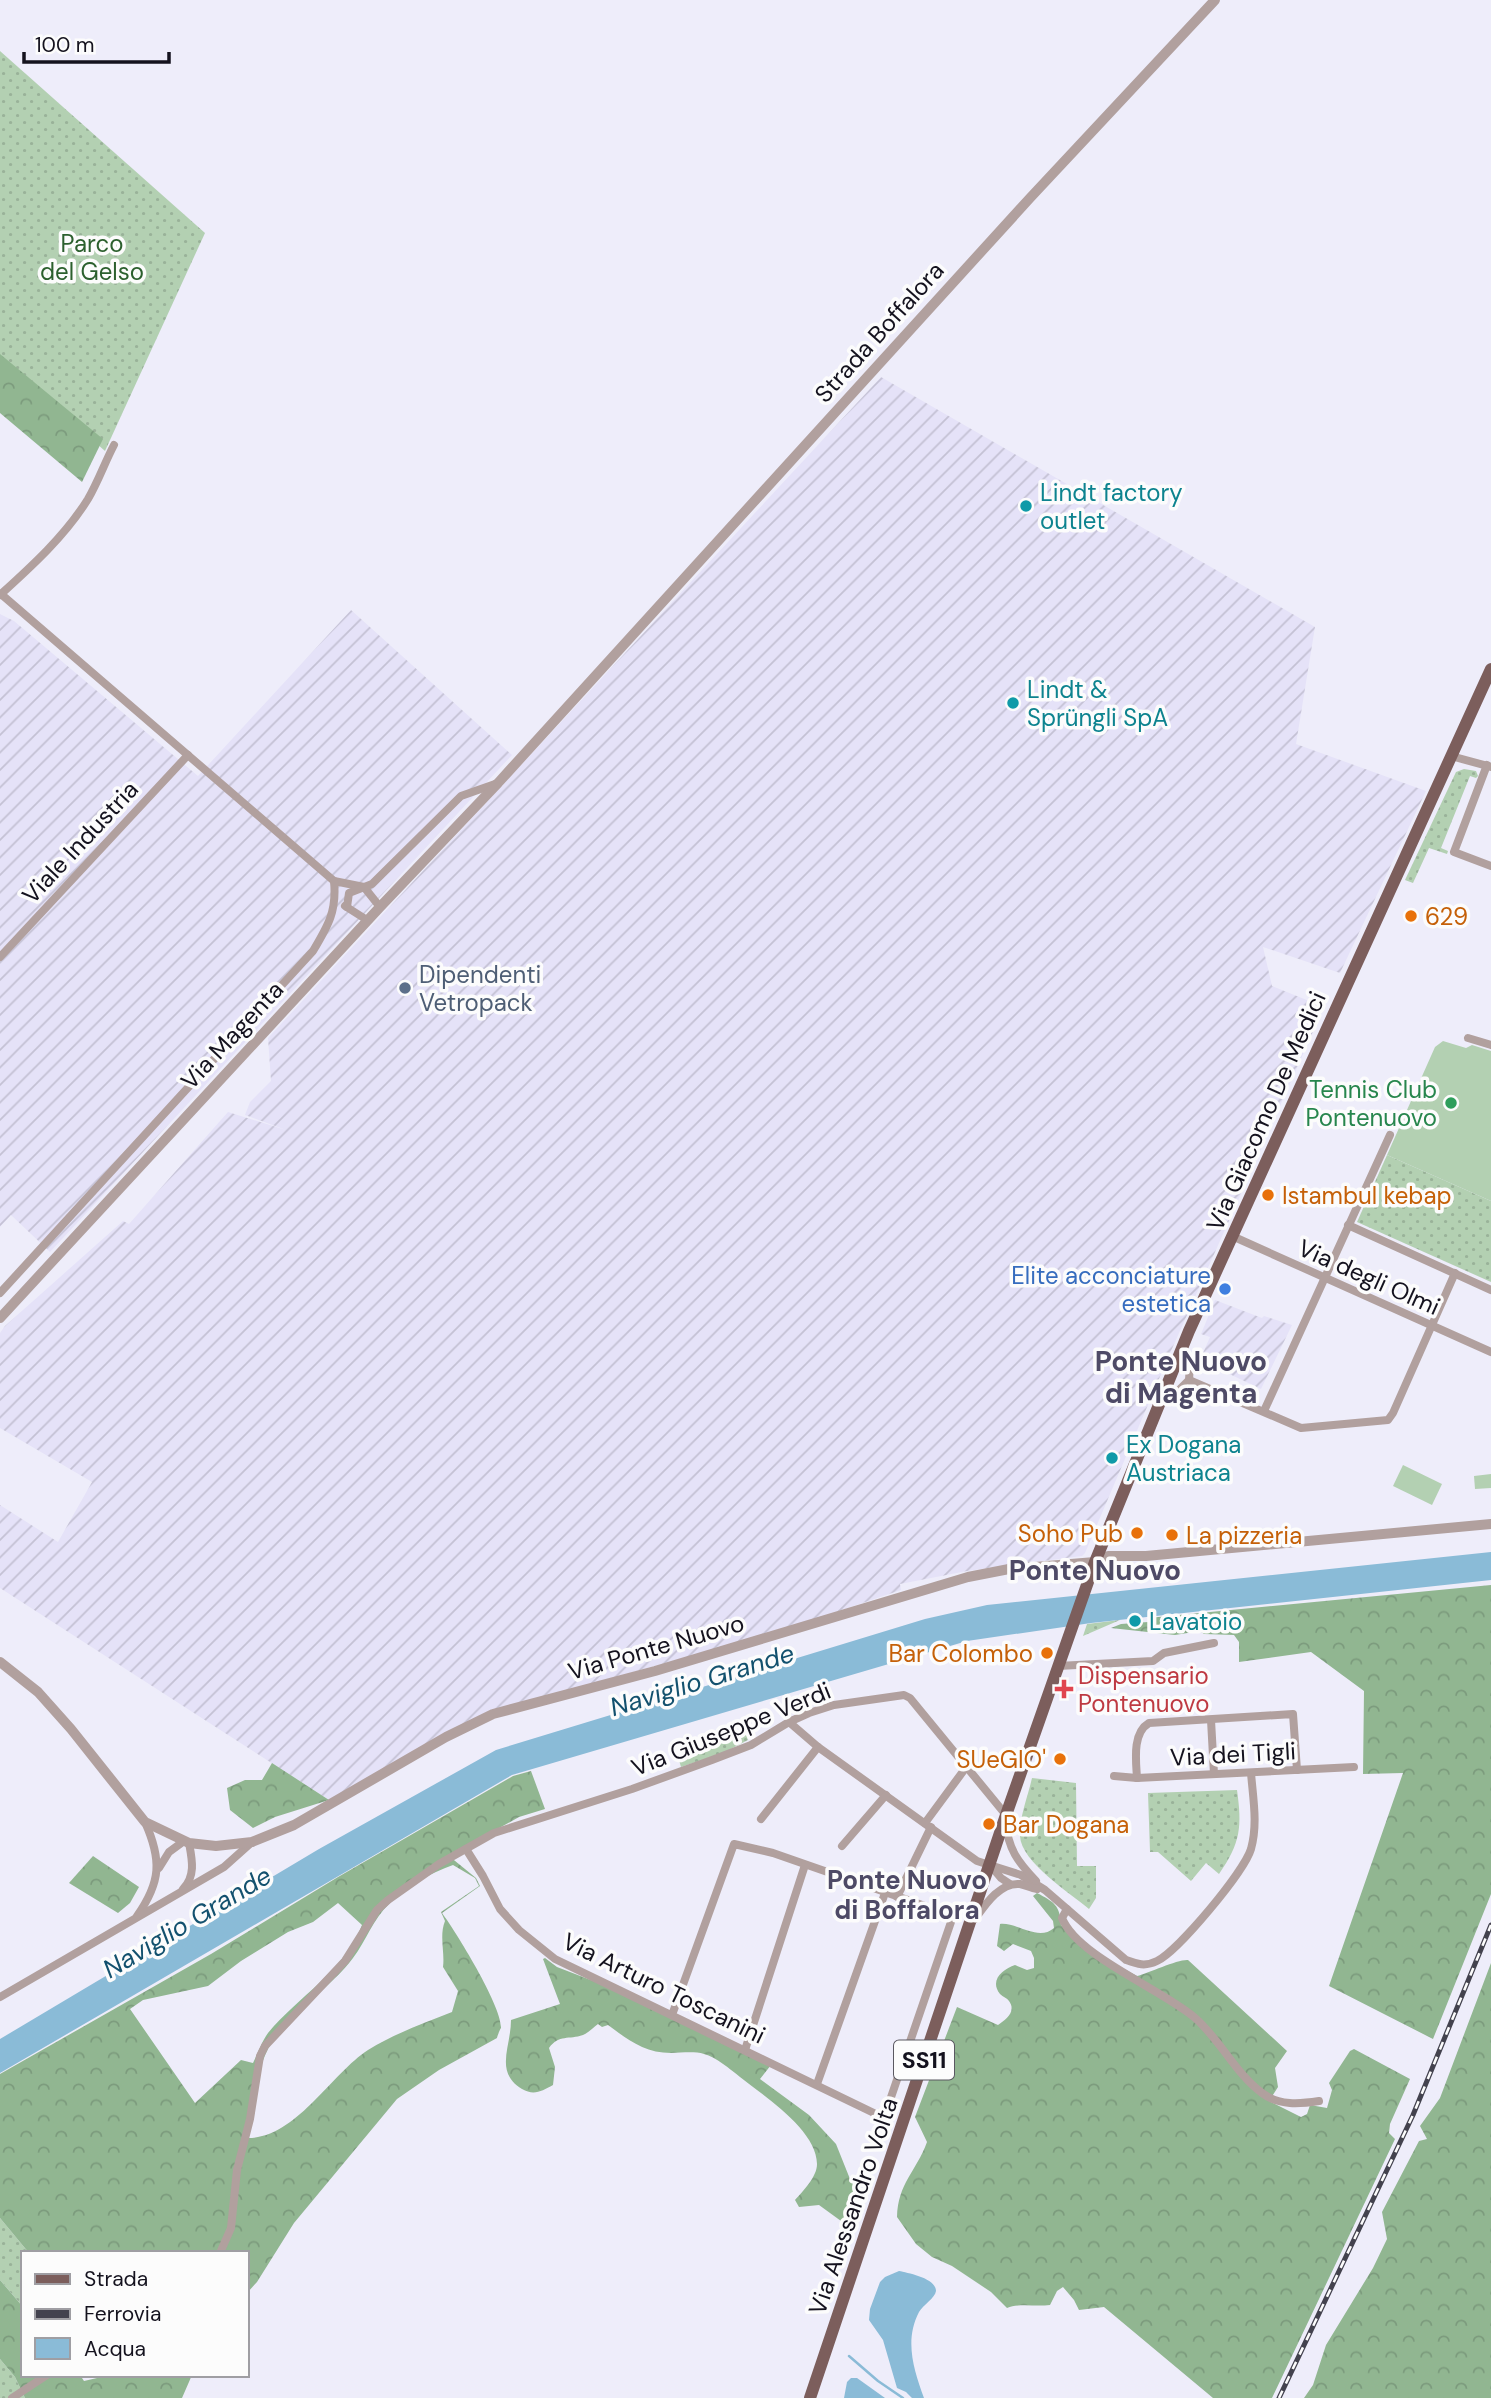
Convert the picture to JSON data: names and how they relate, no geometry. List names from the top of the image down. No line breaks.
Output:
{"streets":{"main road":["Via Giacomo De Medici","SS11","Via Alessandro Volta"],"street":["Strada Boffalora","Viale Industria","Via Magenta","Via degli Olmi","Via Ponte Nuovo","Via Giuseppe Verdi","Via dei Tigli","Via Arturo Toscanini"]},"crossings":[["Strada Boffalora","Via Magenta"],["Via Giacomo De Medici","Via degli Olmi"],["Via Giacomo De Medici","Via Ponte Nuovo"],["Via Giacomo De Medici","SS11"],["Via Giuseppe Verdi","Via Arturo Toscanini"],["Via Giuseppe Verdi","SS11"],["Via Giuseppe Verdi","Via Alessandro Volta"],["Via Arturo Toscanini","Via Alessandro Volta"],["SS11","Via Alessandro Volta"]],"districts":["Ponte Nuovo di Magenta","Ponte Nuovo","Ponte Nuovo di Boffalora"],"water":["Naviglio Grande"],"parks":["Parco del Gelso"],"places":{"other":["Lindt factory outlet","Lindt & Sprüngli SpA","629","Dipendenti Vetropack","Tennis Club Pontenuovo","Istambul kebap","Elite acconciature estetica","Ex Dogana Austriaca","Soho Pub","La pizzeria","Lavatoio","Bar Colombo","SUeGIO'","Bar Dogana"],"health":["Dispensario Pontenuovo"]},"legend":["Strada","Ferrovia","Acqua"],"scale_bar":"100 m"}
